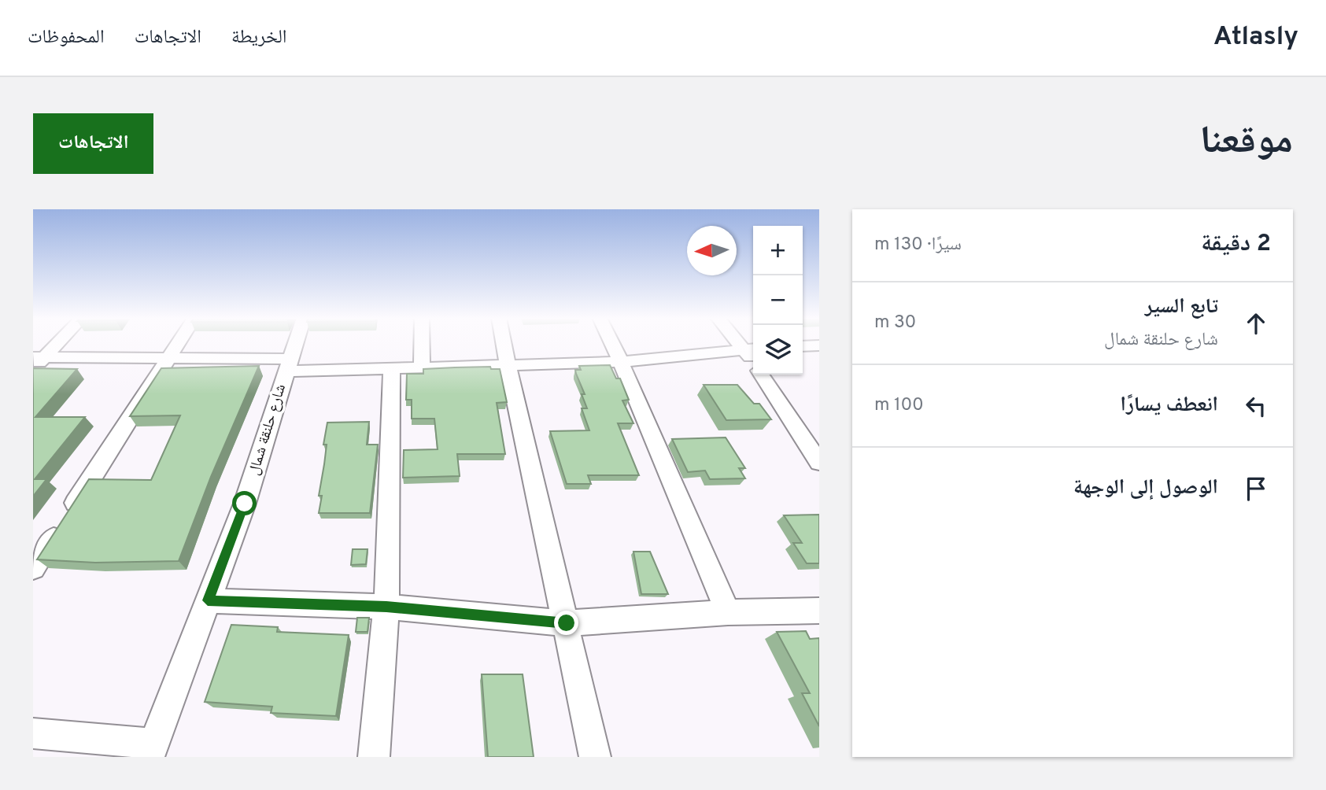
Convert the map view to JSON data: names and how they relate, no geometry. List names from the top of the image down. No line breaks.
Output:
{"streets":{"street":["شارع حلنقة شمال"]},"north":"left","page":{"header":"Atlasly","nav":["الخريطة","الاتجاهات","المحفوظات"],"title":"موقعنا","buttons":"الاتجاهات","heading":["2 دقيقة","سيرًا · 130 m"],"map_buttons":["+","−"],"list":[["تابع السير","شارع حلنقة شمال","30 m"],["انعطف يسارًا","100 m"],"الوصول إلى الوجهة"]}}
